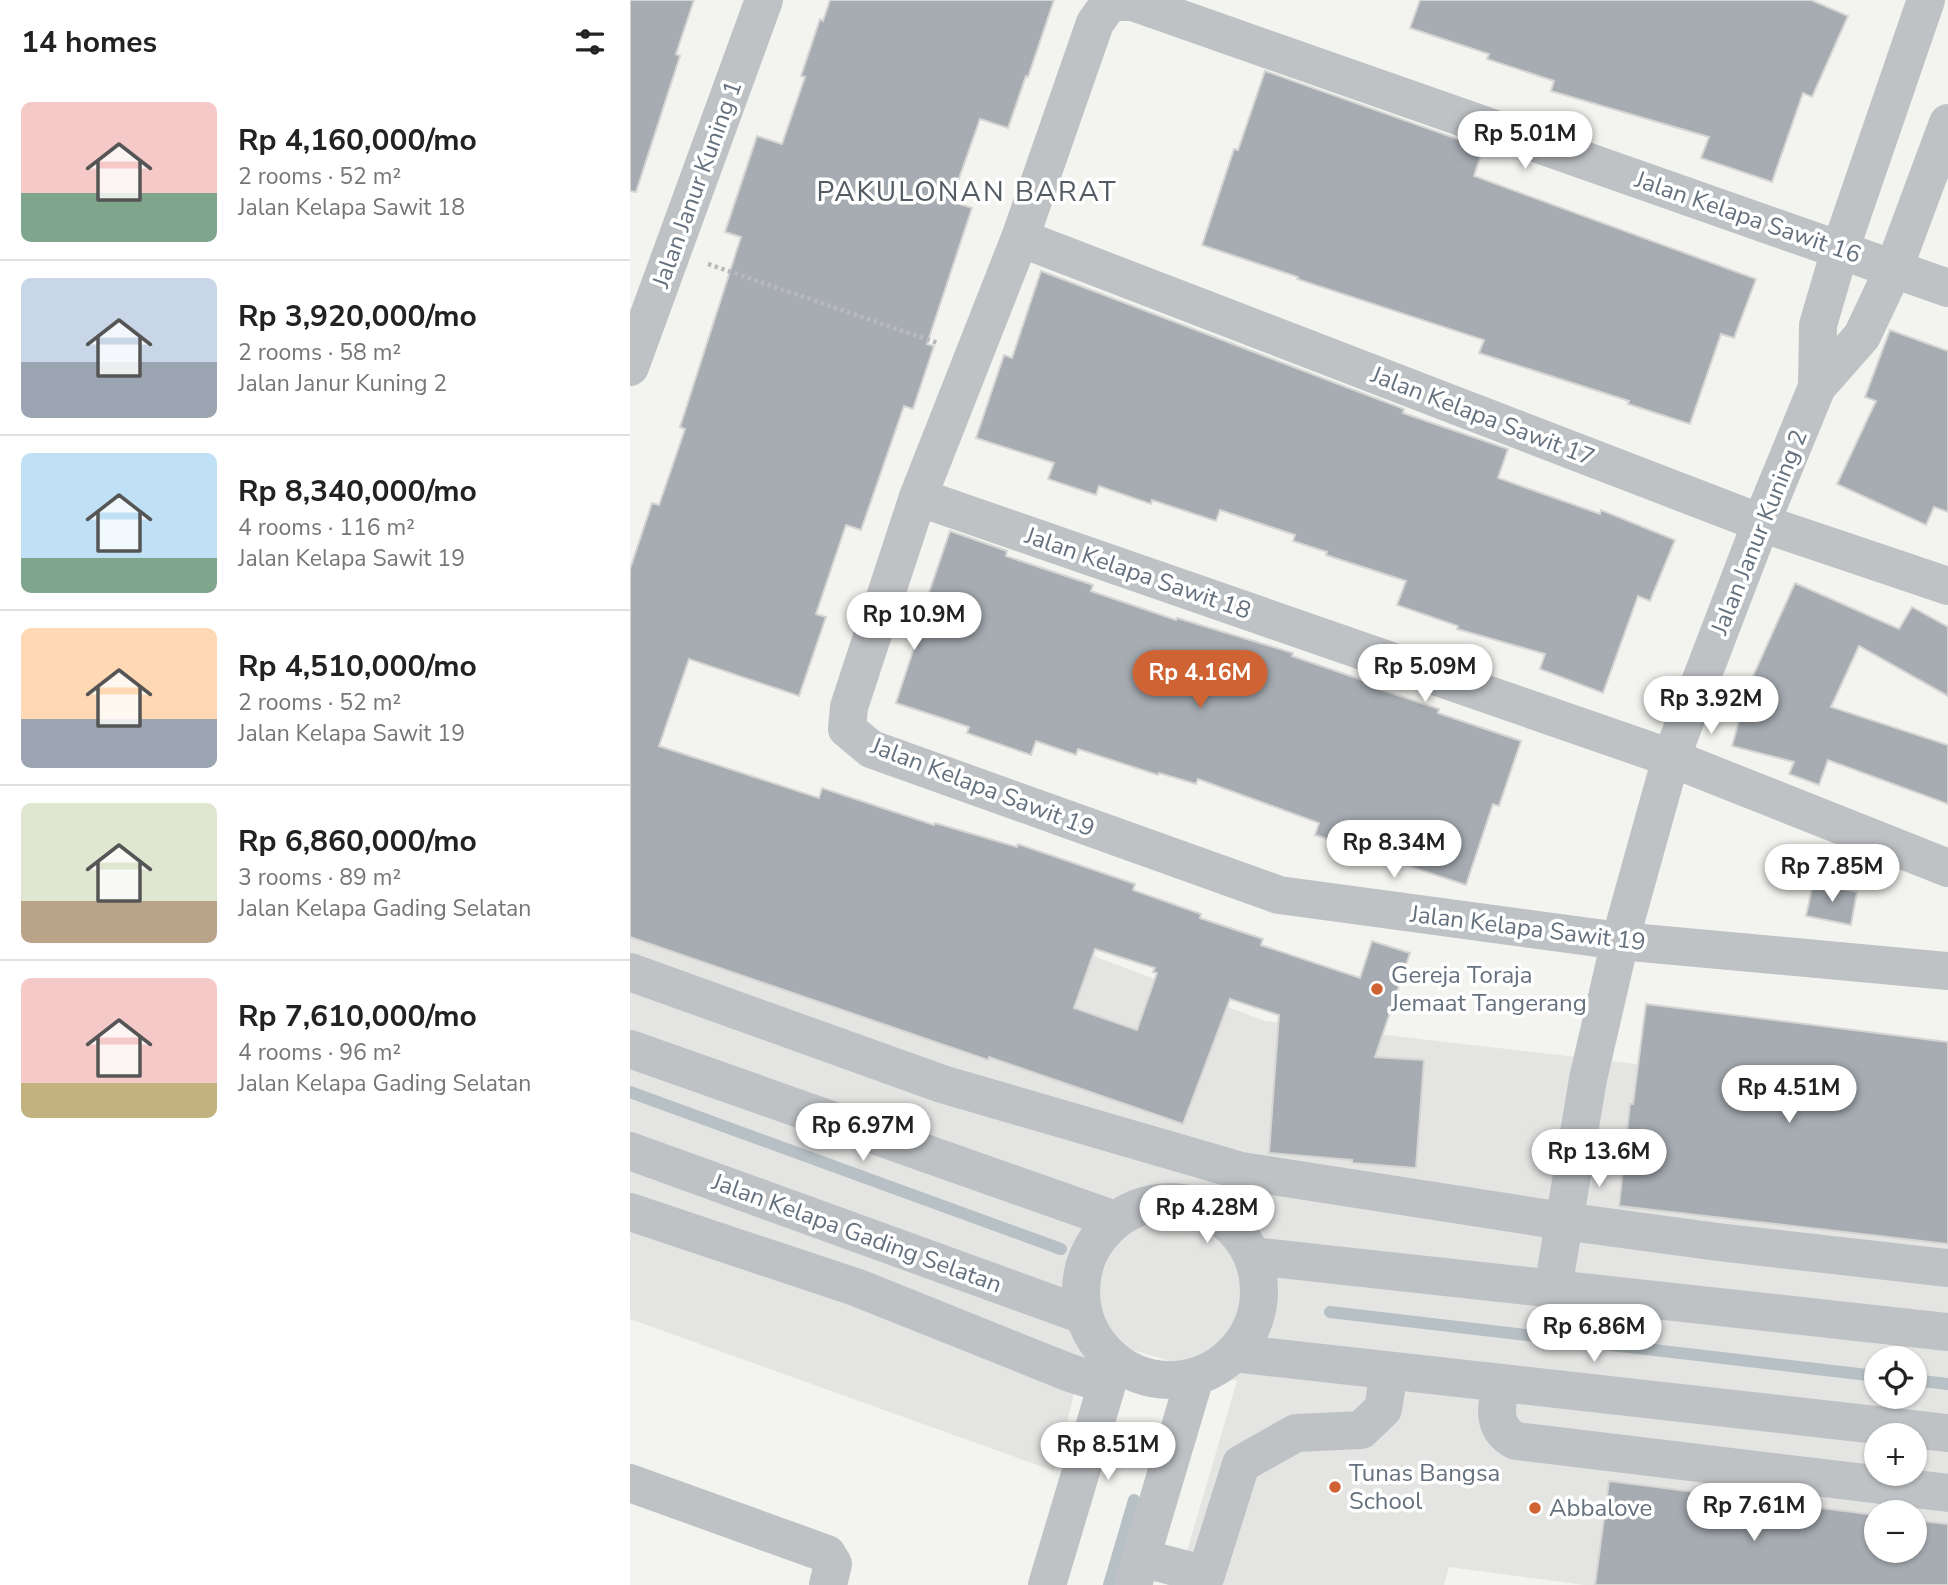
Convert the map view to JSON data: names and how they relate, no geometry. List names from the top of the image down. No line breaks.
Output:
{"streets":{"street":["Jalan Janur Kuning 1","Jalan Kelapa Sawit 16","Jalan Kelapa Sawit 17","Jalan Janur Kuning 2","Jalan Kelapa Sawit 18","Jalan Kelapa Sawit 19","Jalan Kelapa Gading Selatan"]},"crossings":[["Jalan Kelapa Sawit 16","Jalan Kelapa Sawit 17"],["Jalan Kelapa Sawit 16","Jalan Janur Kuning 2"],["Jalan Kelapa Sawit 17","Jalan Janur Kuning 2"],["Jalan Janur Kuning 2","Jalan Kelapa Sawit 18"],["Jalan Janur Kuning 2","Jalan Kelapa Sawit 19"],["Jalan Kelapa Sawit 18","Jalan Kelapa Sawit 19"]],"districts":["PAKULONAN BARAT"],"places":["Gereja Toraja Jemaat Tangerang","Tunas Bangsa School","Abbalove"],"page":{"heading":"14 homes","list":[{"name":"Rp 4,160,000/mo","note":"2 rooms · 52 m² · Jalan Kelapa Sawit 18"},{"name":"Rp 3,920,000/mo","note":"2 rooms · 58 m² · Jalan Janur Kuning 2"},{"name":"Rp 8,340,000/mo","note":"4 rooms · 116 m² · Jalan Kelapa Sawit 19"},{"name":"Rp 4,510,000/mo","note":"2 rooms · 52 m² · Jalan Kelapa Sawit 19"},{"name":"Rp 6,860,000/mo","note":"3 rooms · 89 m² · Jalan Kelapa Gading Selatan"},{"name":"Rp 7,610,000/mo","note":"4 rooms · 96 m² · Jalan Kelapa Gading Selatan"}],"price":["Rp 5.01M","Rp 10.9M","Rp 5.09M","Rp 4.16M","Rp 3.92M","Rp 8.34M","Rp 7.85M","Rp 4.51M","Rp 6.97M","Rp 13.6M","Rp 4.28M","Rp 6.86M","Rp 8.51M","Rp 7.61M"],"map_buttons":["+","−"]}}
